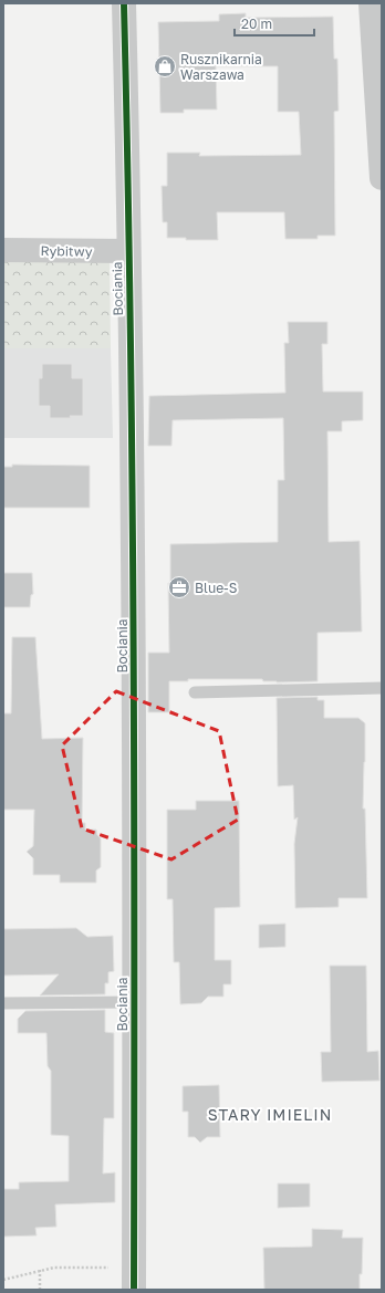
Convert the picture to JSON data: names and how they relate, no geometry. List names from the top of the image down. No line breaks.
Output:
{"streets":{"street":["Rybitwy","Bociania"]},"crossings":[["Rybitwy","Bociania"]],"districts":["STARY IMIELIN"],"places":{"shop":["Rusznikarnia Warszawa"],"office":["Blue-S"]},"scale_bar":"20 m"}
